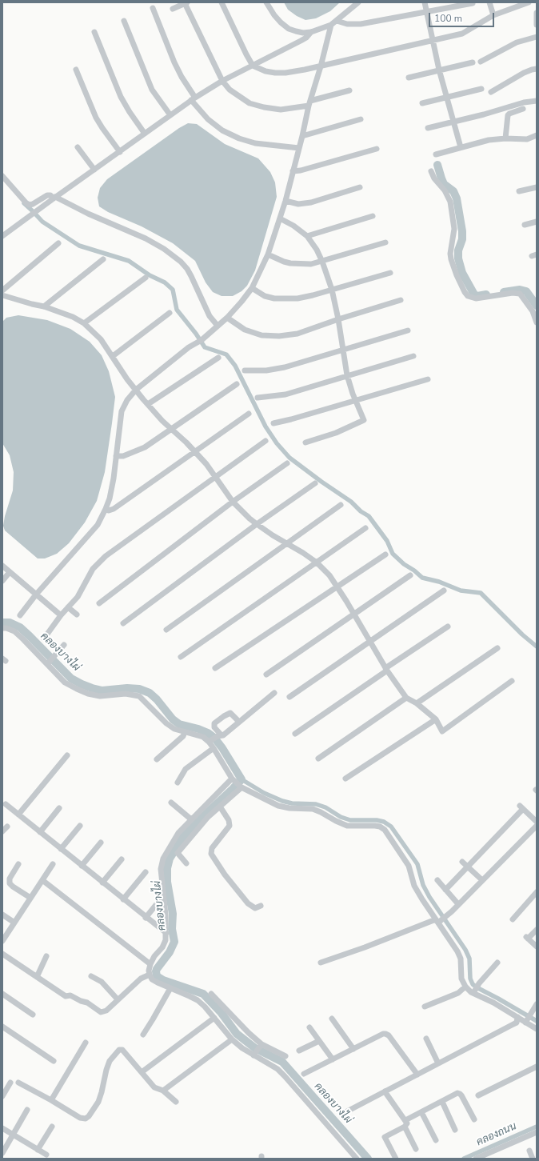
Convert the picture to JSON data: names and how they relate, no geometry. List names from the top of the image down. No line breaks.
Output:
{"water":["คลองบางไผ่","คลองถนน"],"scale_bar":"100 m"}
